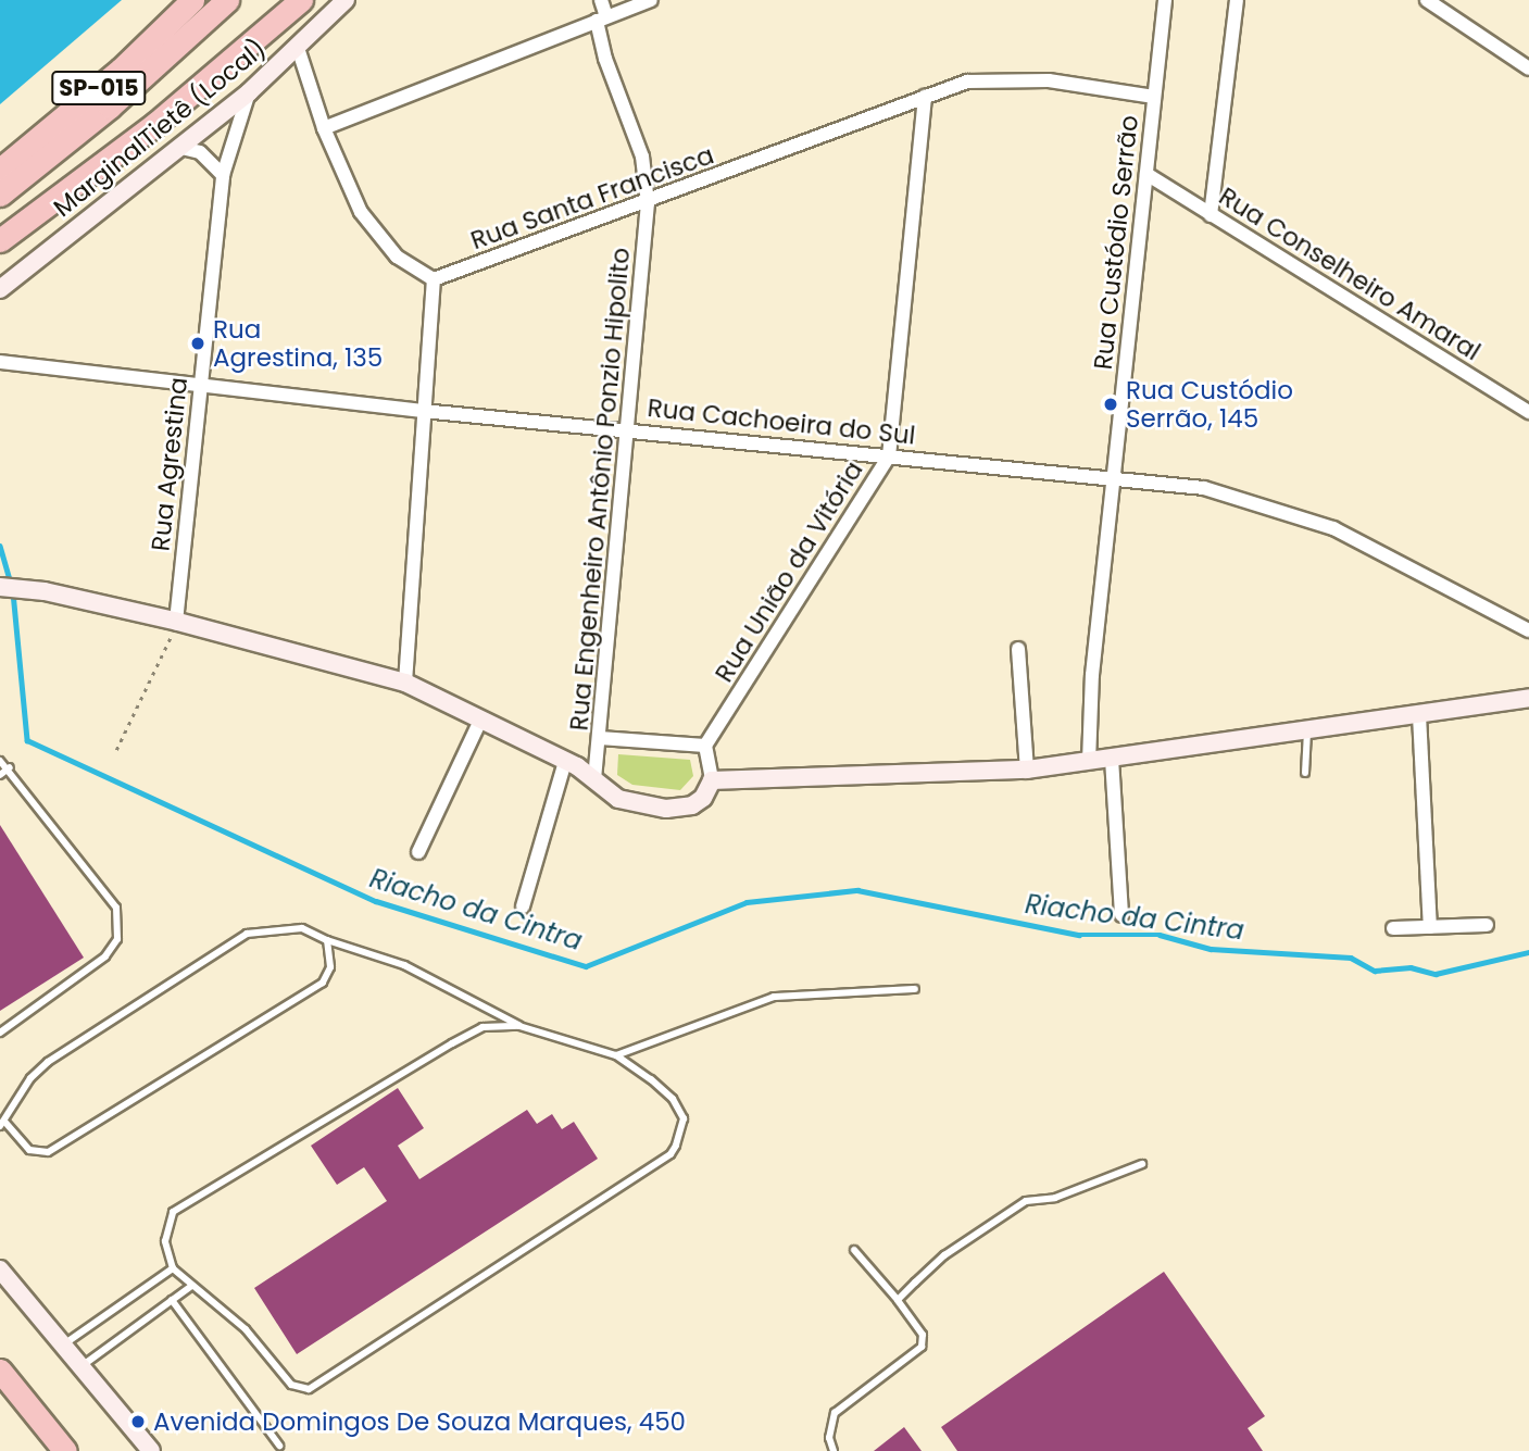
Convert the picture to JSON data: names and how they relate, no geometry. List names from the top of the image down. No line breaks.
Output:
{"streets":{"highway":["SP-015"],"street":["MarginalTietê (Local)","Rua Santa Francisca","Rua Custódio Serrão","Rua Conselheiro Amaral","Rua Cachoeira do Sul","Rua Agrestina","Rua Engenheiro Antônio Ponzio Hipolito","Rua União da Vitória"]},"crossings":[["MarginalTietê (Local)","Rua Agrestina"],["Rua Santa Francisca","Rua Custódio Serrão"],["Rua Santa Francisca","Rua Engenheiro Antônio Ponzio Hipolito"],["Rua Santa Francisca","Rua União da Vitória"],["Rua Custódio Serrão","Rua Conselheiro Amaral"],["Rua Custódio Serrão","Rua Cachoeira do Sul"],["Rua Cachoeira do Sul","Rua Agrestina"],["Rua Cachoeira do Sul","Rua Engenheiro Antônio Ponzio Hipolito"],["Rua Cachoeira do Sul","Rua União da Vitória"]],"water":["Riacho da Cintra"],"places":["Rua Agrestina, 135","Rua Custódio Serrão, 145","Avenida Domingos De Souza Marques, 450"]}
